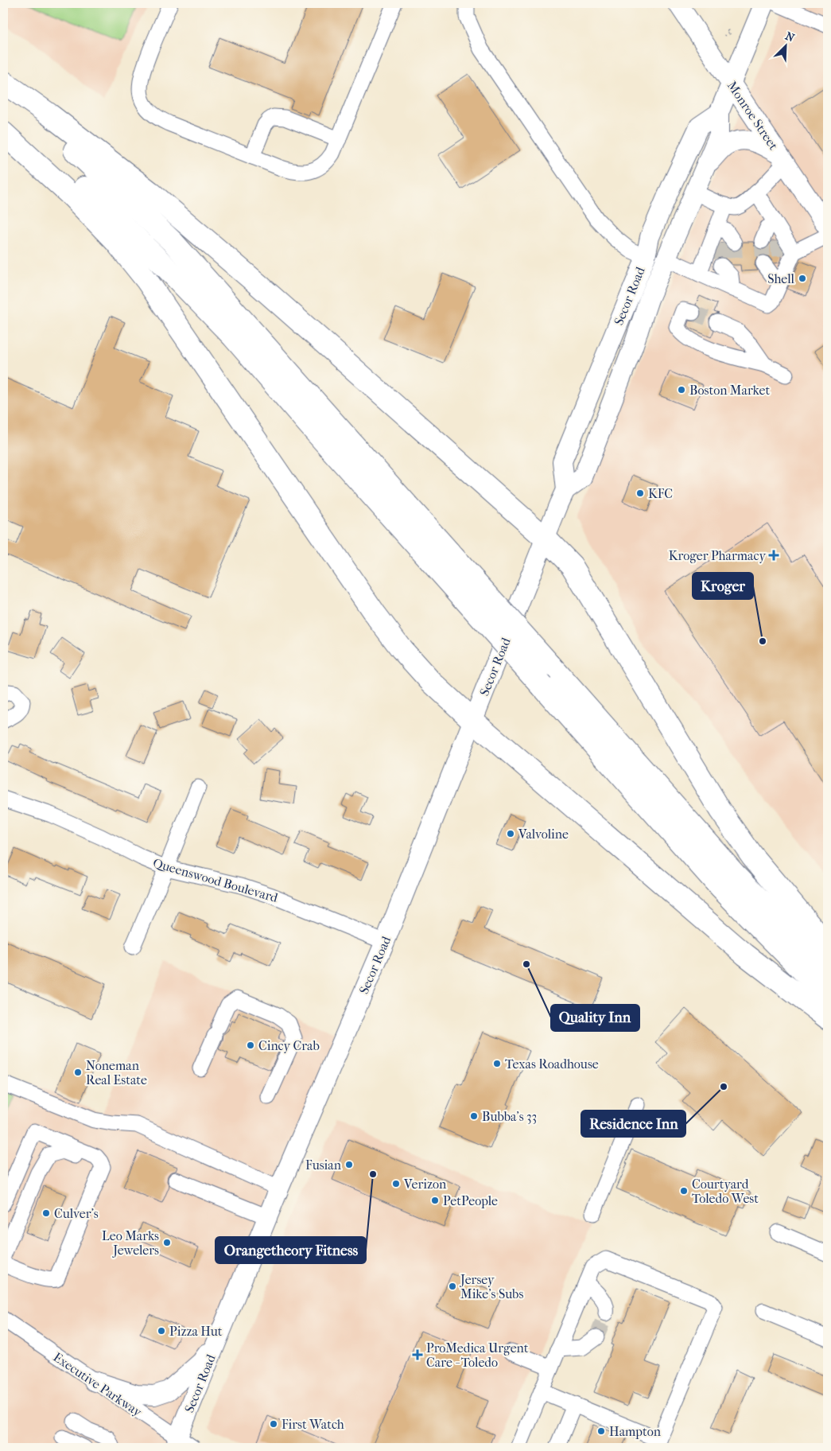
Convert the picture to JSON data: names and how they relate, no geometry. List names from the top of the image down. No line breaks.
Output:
{"streets":{"main road":["Monroe Street","Secor Road"],"street":["Queenswood Boulevard","Executive Parkway"]},"crossings":[["Monroe Street","Secor Road"],["Secor Road","Queenswood Boulevard"],["Secor Road","Executive Parkway"]],"places":{"other":["Shell","Boston Market","KFC","Kroger","Valvoline","Quality Inn","Cincy Crab","Texas Roadhouse","Noneman Real Estate","Residence Inn","Bubba's 33","Fusian","Orangetheory Fitness","Verizon","Courtyard Toledo West","PetPeople","Culver's","Leo Marks Jewelers","Jersey Mike's Subs","Pizza Hut","First Watch","Hampton"],"health":["Kroger Pharmacy","ProMedica Urgent Care - Toledo"]},"north":"top right"}
